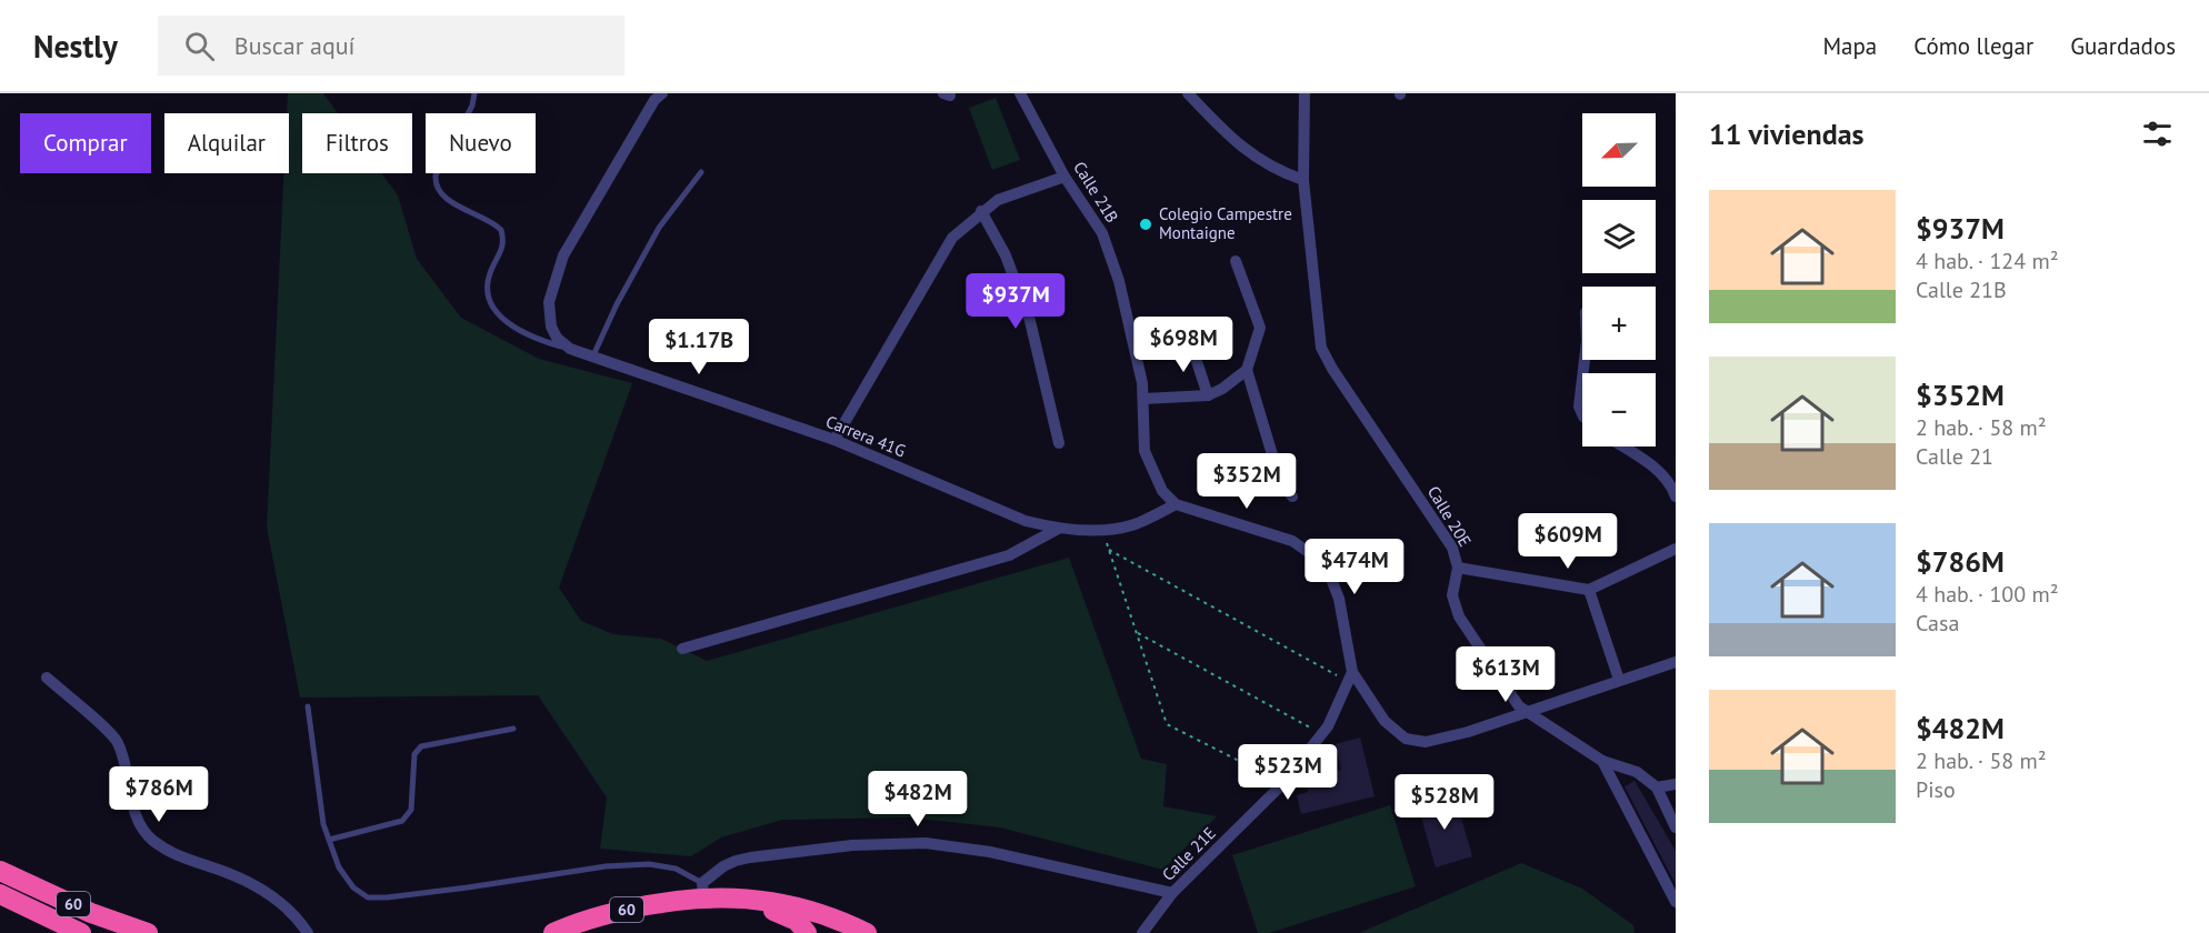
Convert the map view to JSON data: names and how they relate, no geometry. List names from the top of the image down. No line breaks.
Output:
{"streets":{"highway":["60"],"street":["Calle 21B","Carrera 41G","Calle 20E","Calle 21E"]},"crossings":[["Calle 21B","Carrera 41G"]],"places":["Colegio Campestre Montaigne"],"north":"bottom left","page":{"header":"Nestly","search":"Buscar aquí","nav":["Mapa","Cómo llegar","Guardados"],"heading":"11 viviendas","map_buttons":["+","−"],"chip":["Comprar","Alquilar","Filtros","Nuevo"],"list":[{"name":"$937M","note":"4 hab. · 124 m² · Calle 21B"},{"name":"$352M","note":"2 hab. · 58 m² · Calle 21"},{"name":"$786M","note":"4 hab. · 100 m² · Casa"},{"name":"$482M","note":"2 hab. · 58 m² · Piso"}],"price":["$937M","$698M","$1.17B","$352M","$609M","$474M","$613M","$523M","$786M","$482M","$528M"]}}
